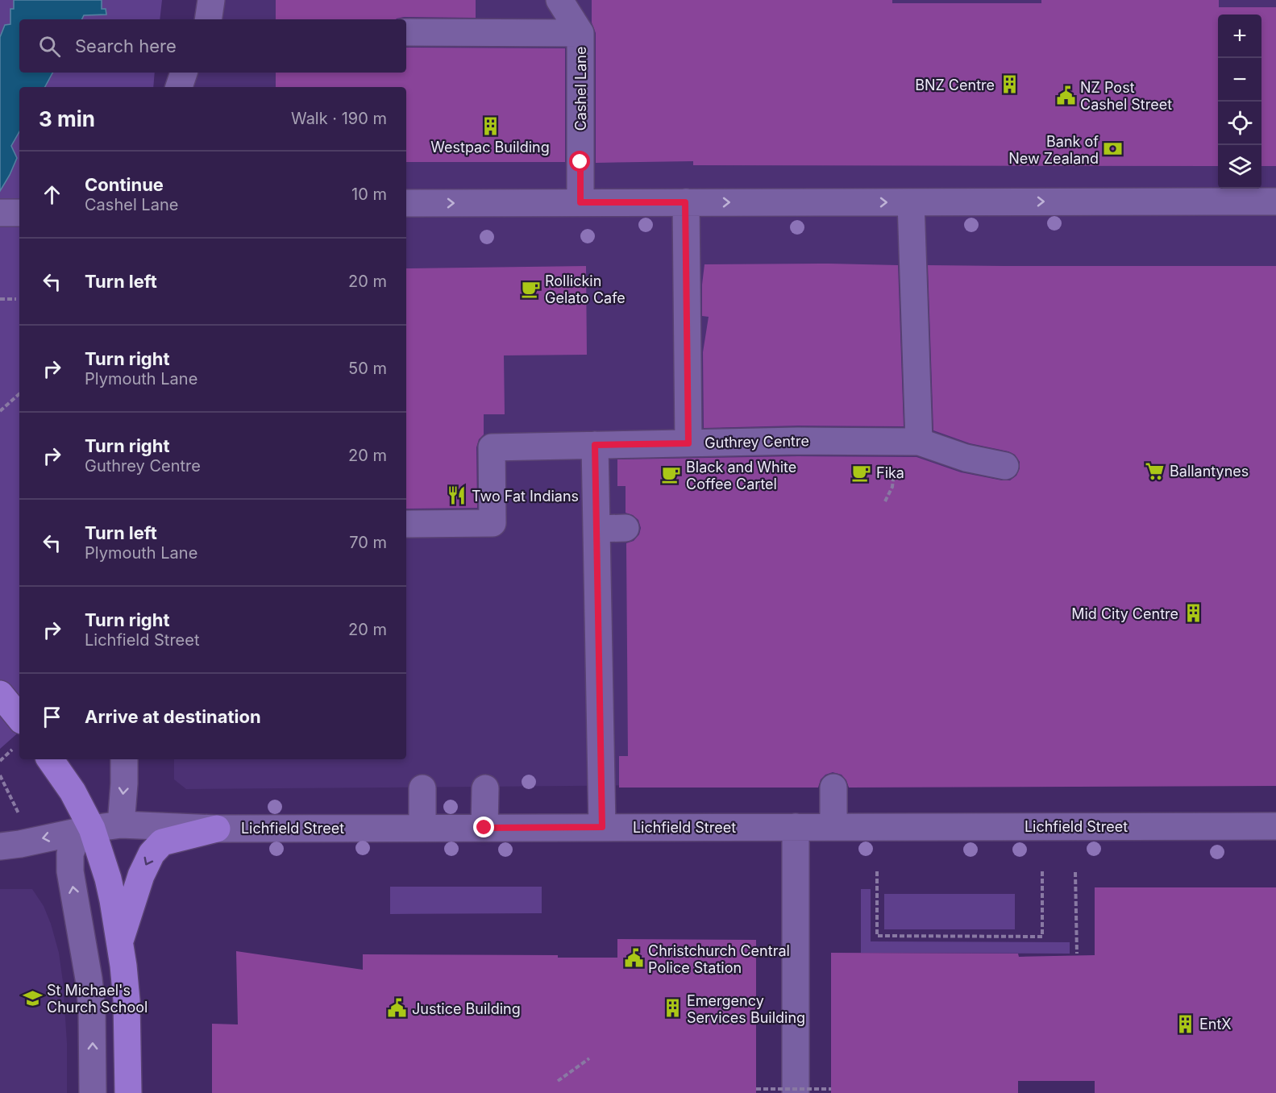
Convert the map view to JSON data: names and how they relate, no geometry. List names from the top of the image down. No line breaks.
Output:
{"streets":{"street":["Cashel Lane","Guthrey Centre","Lichfield Street"]},"places":{"building":["BNZ Centre","Westpac Building","Mid City Centre","Emergency Services Building","EntX"],"public building":["NZ Post Cashel Street","Christchurch Central Police Station","Justice Building"],"bank":["Bank of New Zealand"],"cafe":["Rollickin Gelato Cafe","Fika","Black and White Coffee Cartel"],"supermarket":["Ballantynes"],"restaurant":["Two Fat Indians"],"school or university":["St Michael's Church School"]},"page":{"map_buttons":["+","−"],"search":"Search here","heading":["3 min","Walk · 190 m"],"list":[["Continue","Cashel Lane","10 m"],["Turn left","20 m"],["Turn right","Plymouth Lane","50 m"],["Turn right","Guthrey Centre","20 m"],["Turn left","Plymouth Lane","70 m"],["Turn right","Lichfield Street","20 m"],"Arrive at destination"]}}
